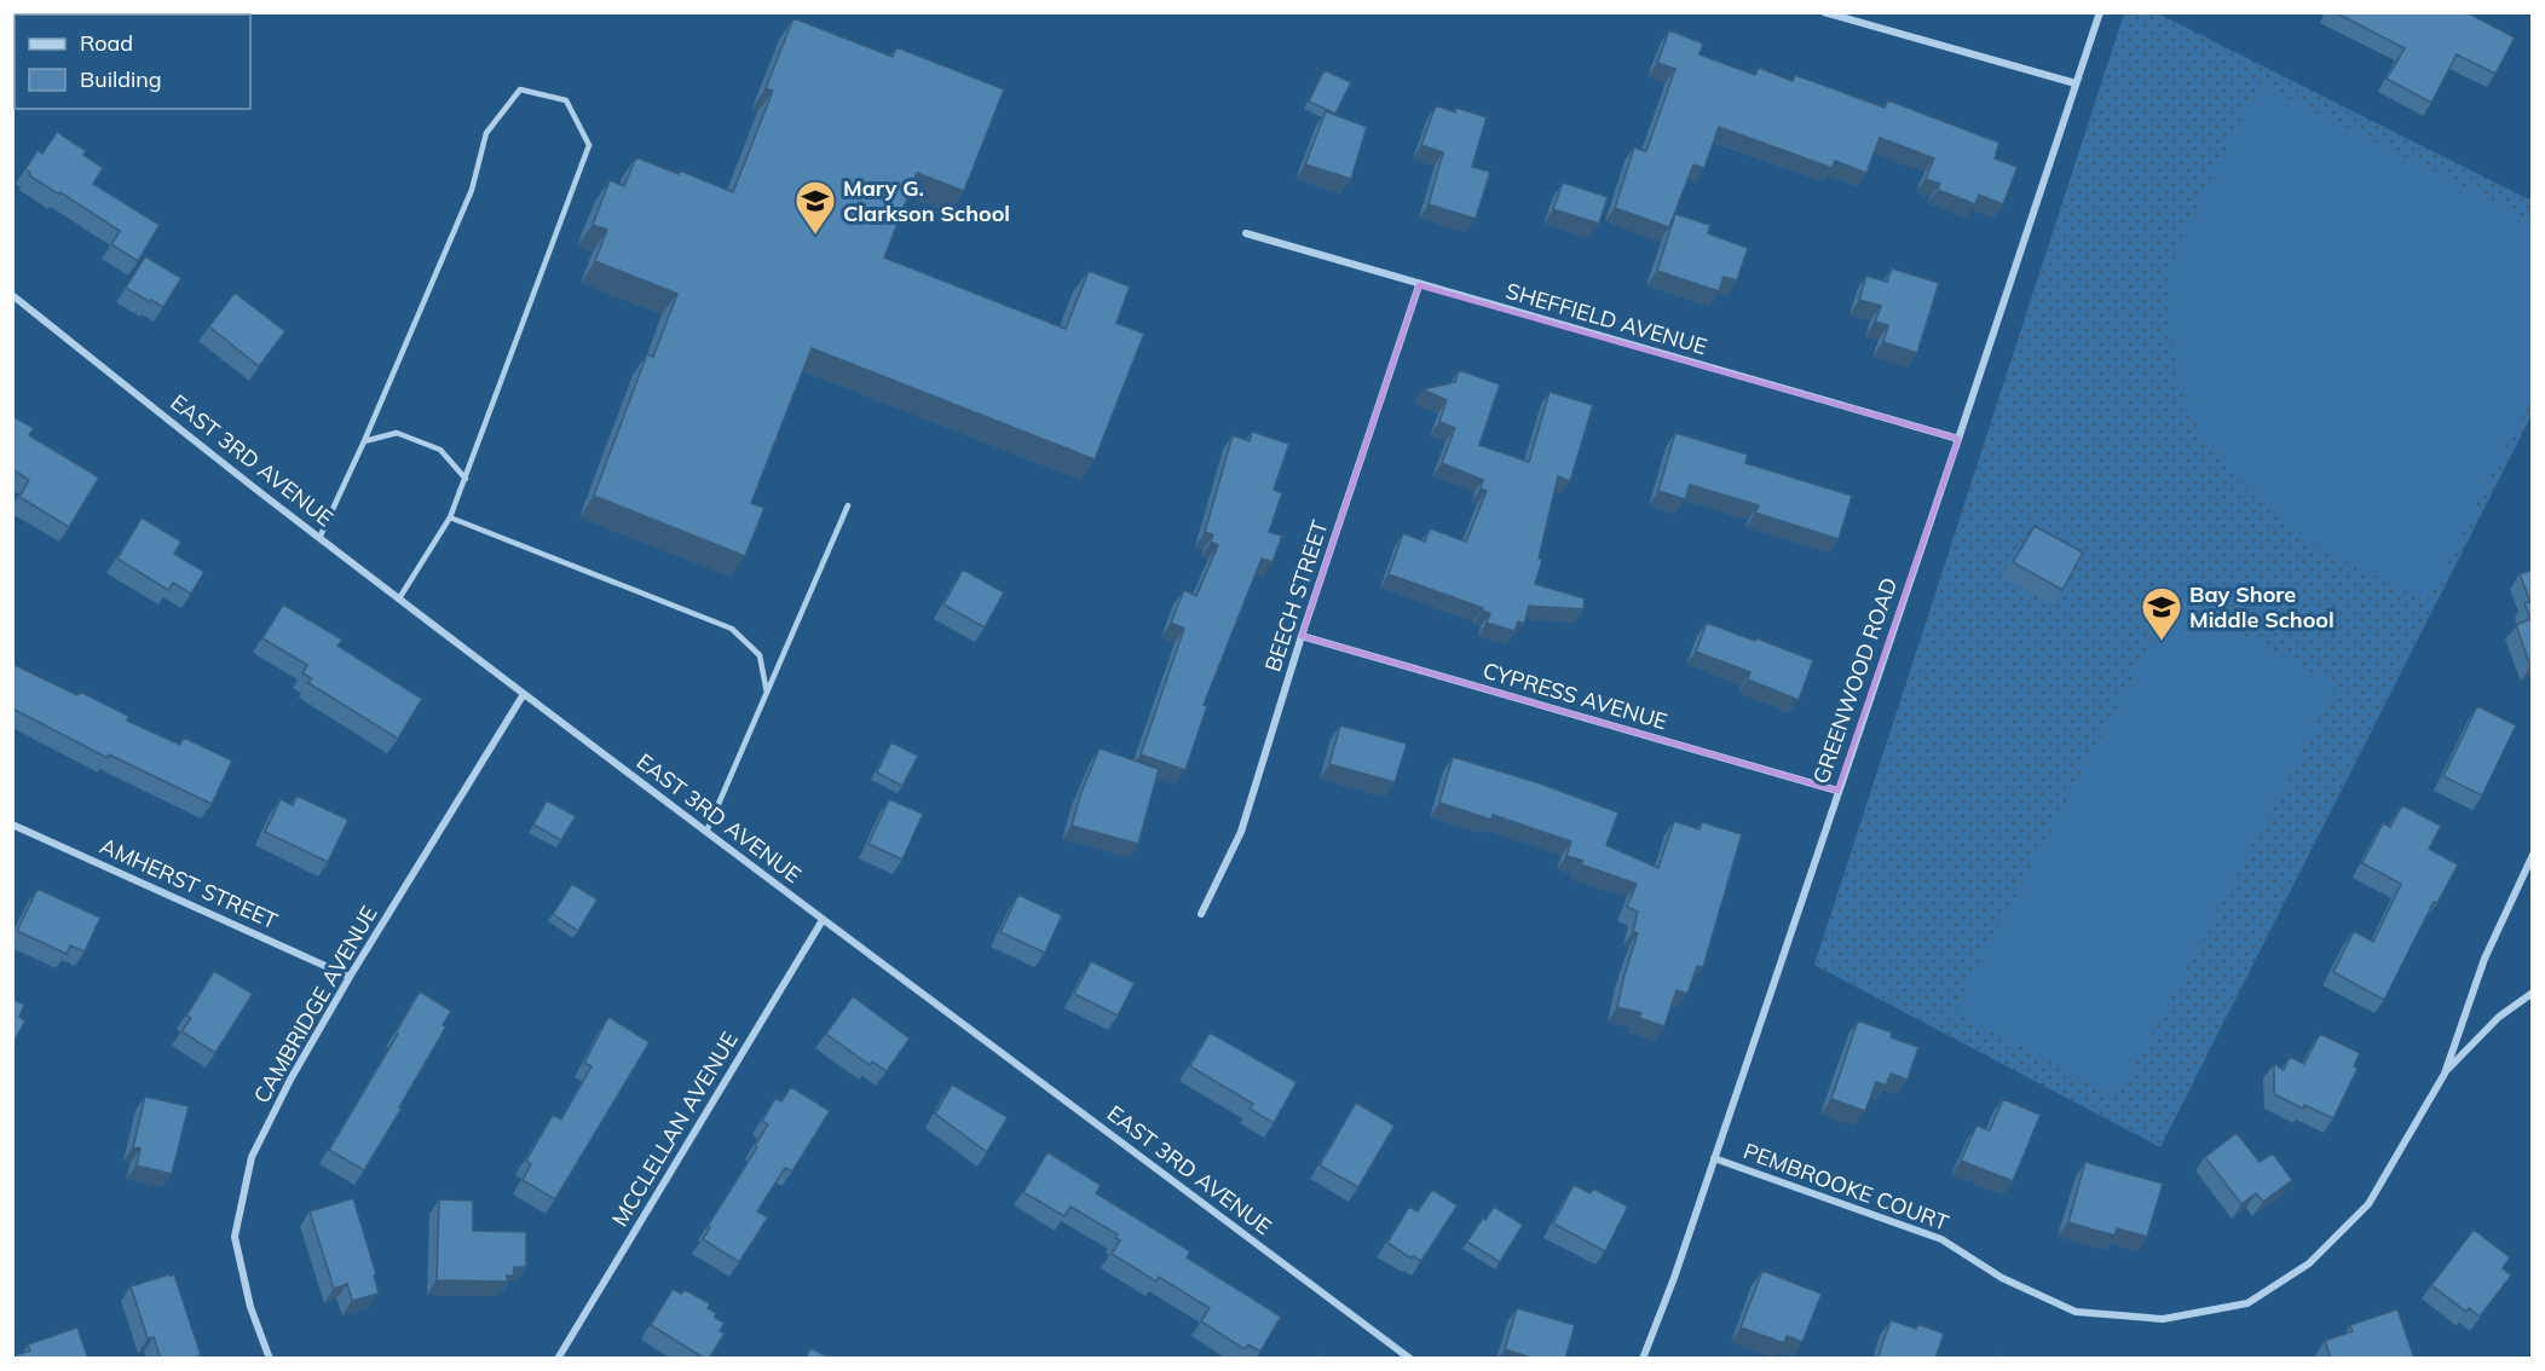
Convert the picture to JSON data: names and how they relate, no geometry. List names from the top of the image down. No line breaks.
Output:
{"streets":{"street":["SHEFFIELD AVENUE","EAST 3RD AVENUE","BEECH STREET","GREENWOOD ROAD","CYPRESS AVENUE","AMHERST STREET","CAMBRIDGE AVENUE","MCCLELLAN AVENUE","PEMBROOKE COURT"]},"crossings":[["SHEFFIELD AVENUE","BEECH STREET"],["SHEFFIELD AVENUE","GREENWOOD ROAD"],["EAST 3RD AVENUE","CAMBRIDGE AVENUE"],["EAST 3RD AVENUE","MCCLELLAN AVENUE"],["BEECH STREET","CYPRESS AVENUE"],["GREENWOOD ROAD","CYPRESS AVENUE"],["GREENWOOD ROAD","PEMBROOKE COURT"],["AMHERST STREET","CAMBRIDGE AVENUE"]],"places":{"school or university":["Mary G. Clarkson School","Bay Shore Middle School"]},"legend":["Road","Building"]}
